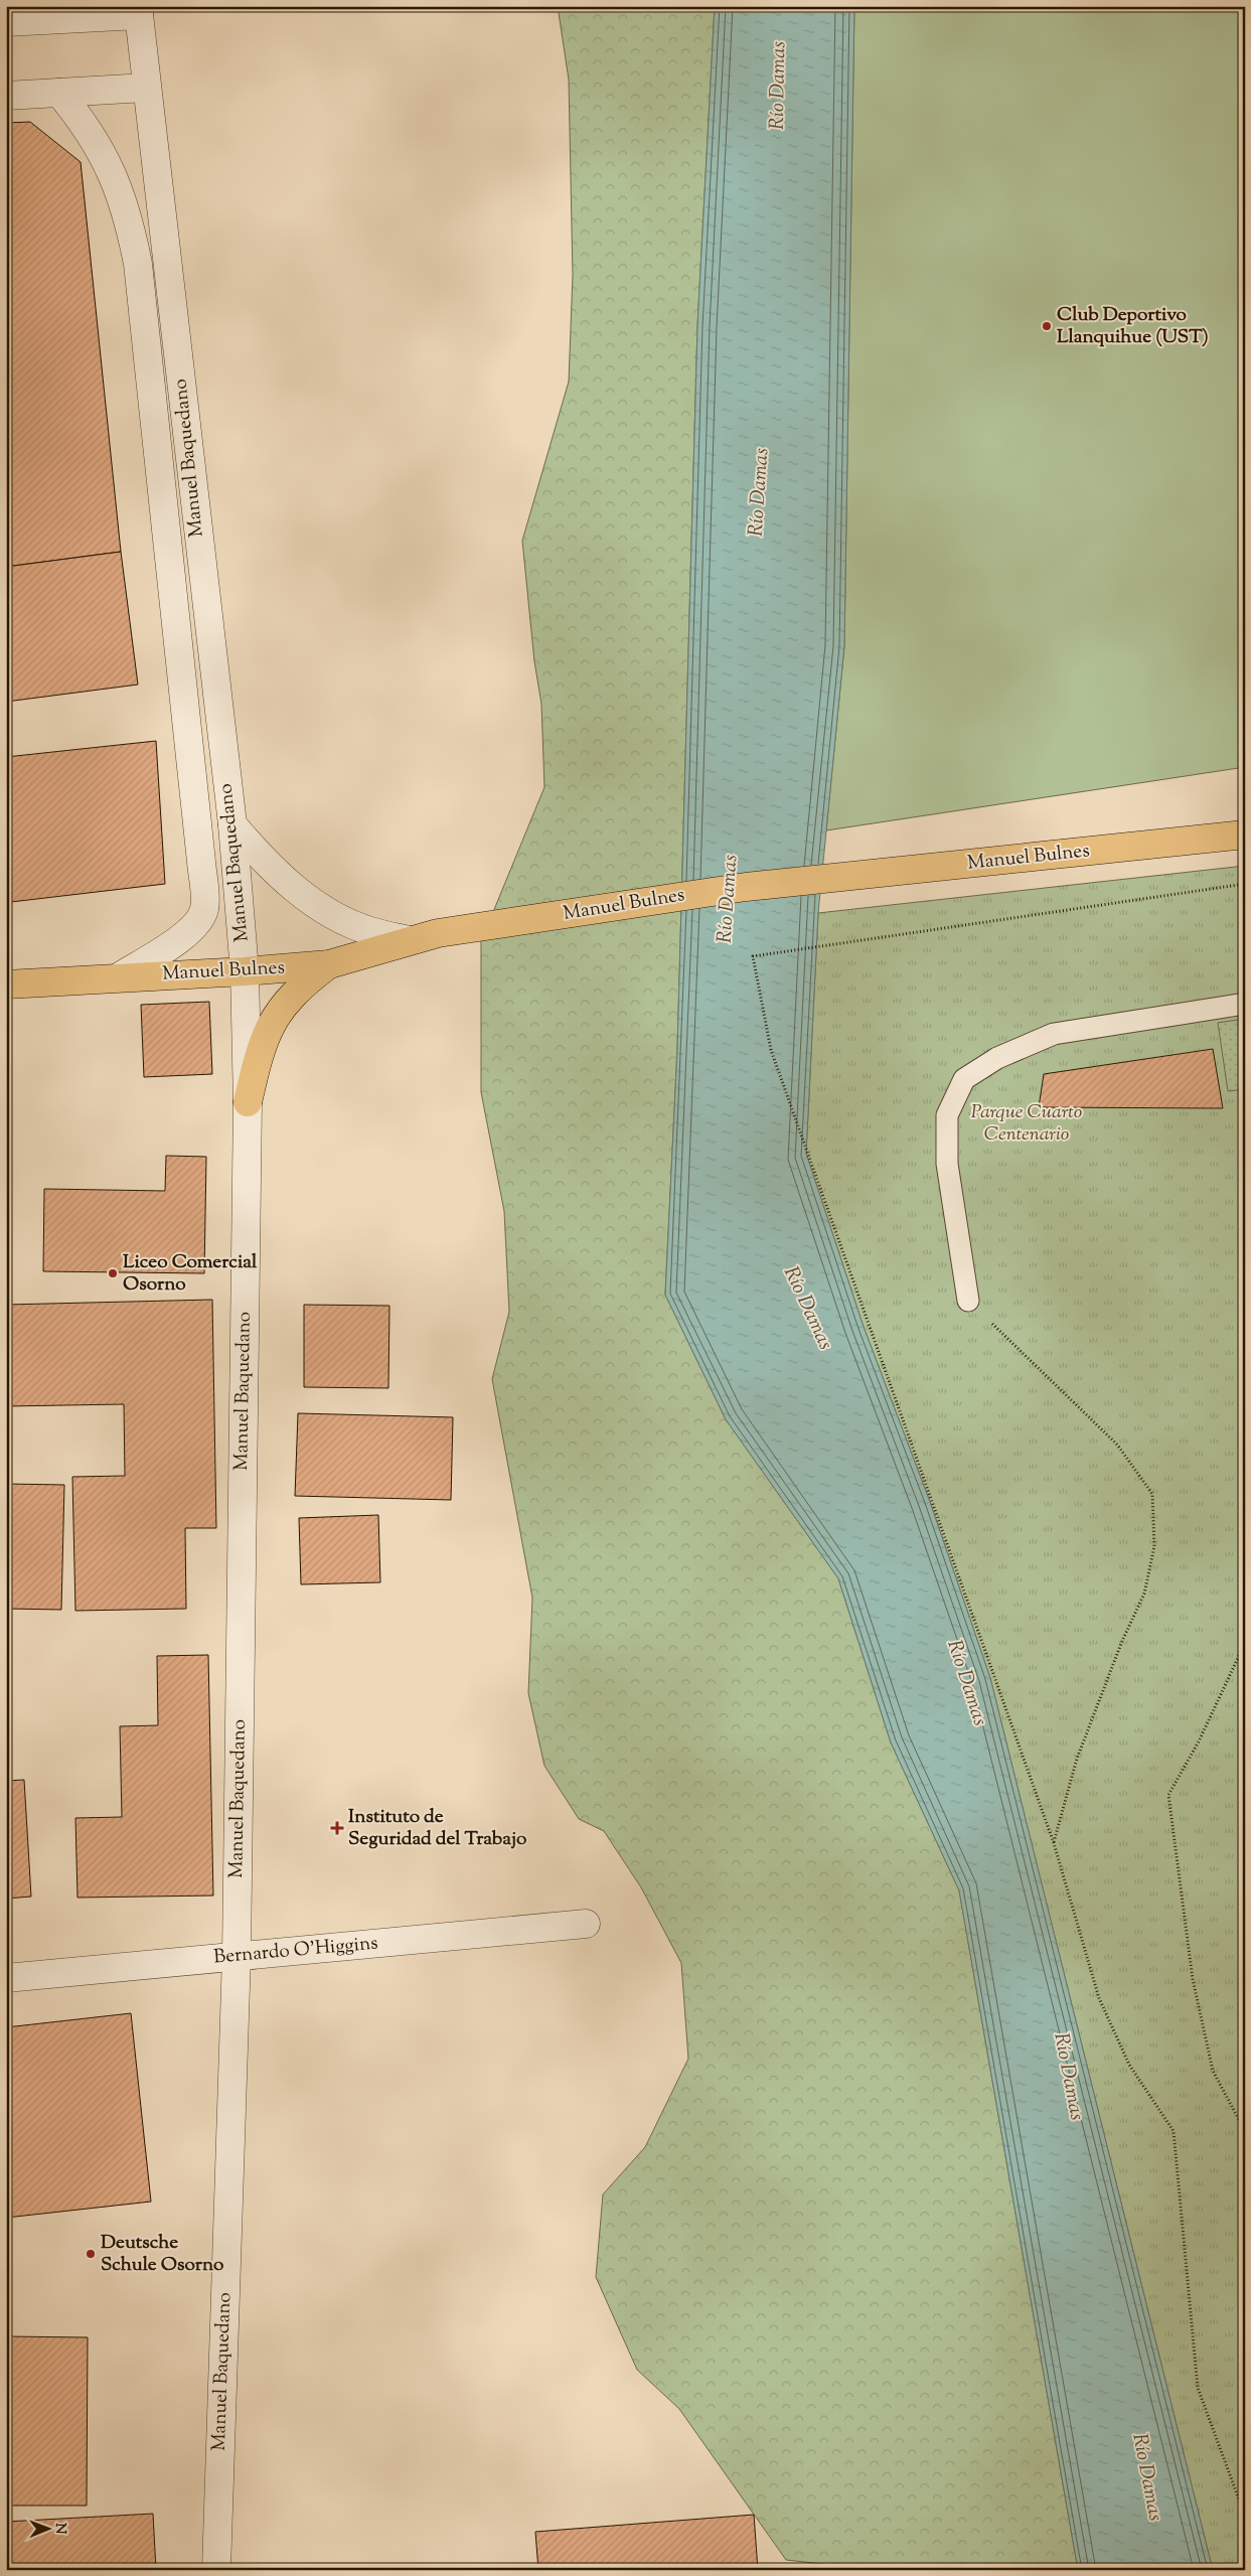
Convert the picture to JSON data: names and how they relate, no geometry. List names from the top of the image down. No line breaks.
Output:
{"streets":{"main road":["Manuel Bulnes"],"street":["Manuel Baquedano","Bernardo O'Higgins"]},"crossings":[["Manuel Baquedano","Manuel Bulnes"],["Manuel Baquedano","Bernardo O'Higgins"]],"water":["Río Damas"],"parks":["Parque Cuarto Centenario"],"places":{"other":["Club Deportivo Llanquihue (UST)","Liceo Comercial Osorno","Deutsche Schule Osorno"],"health":["Instituto de Seguridad del Trabajo"]},"north":"right"}
